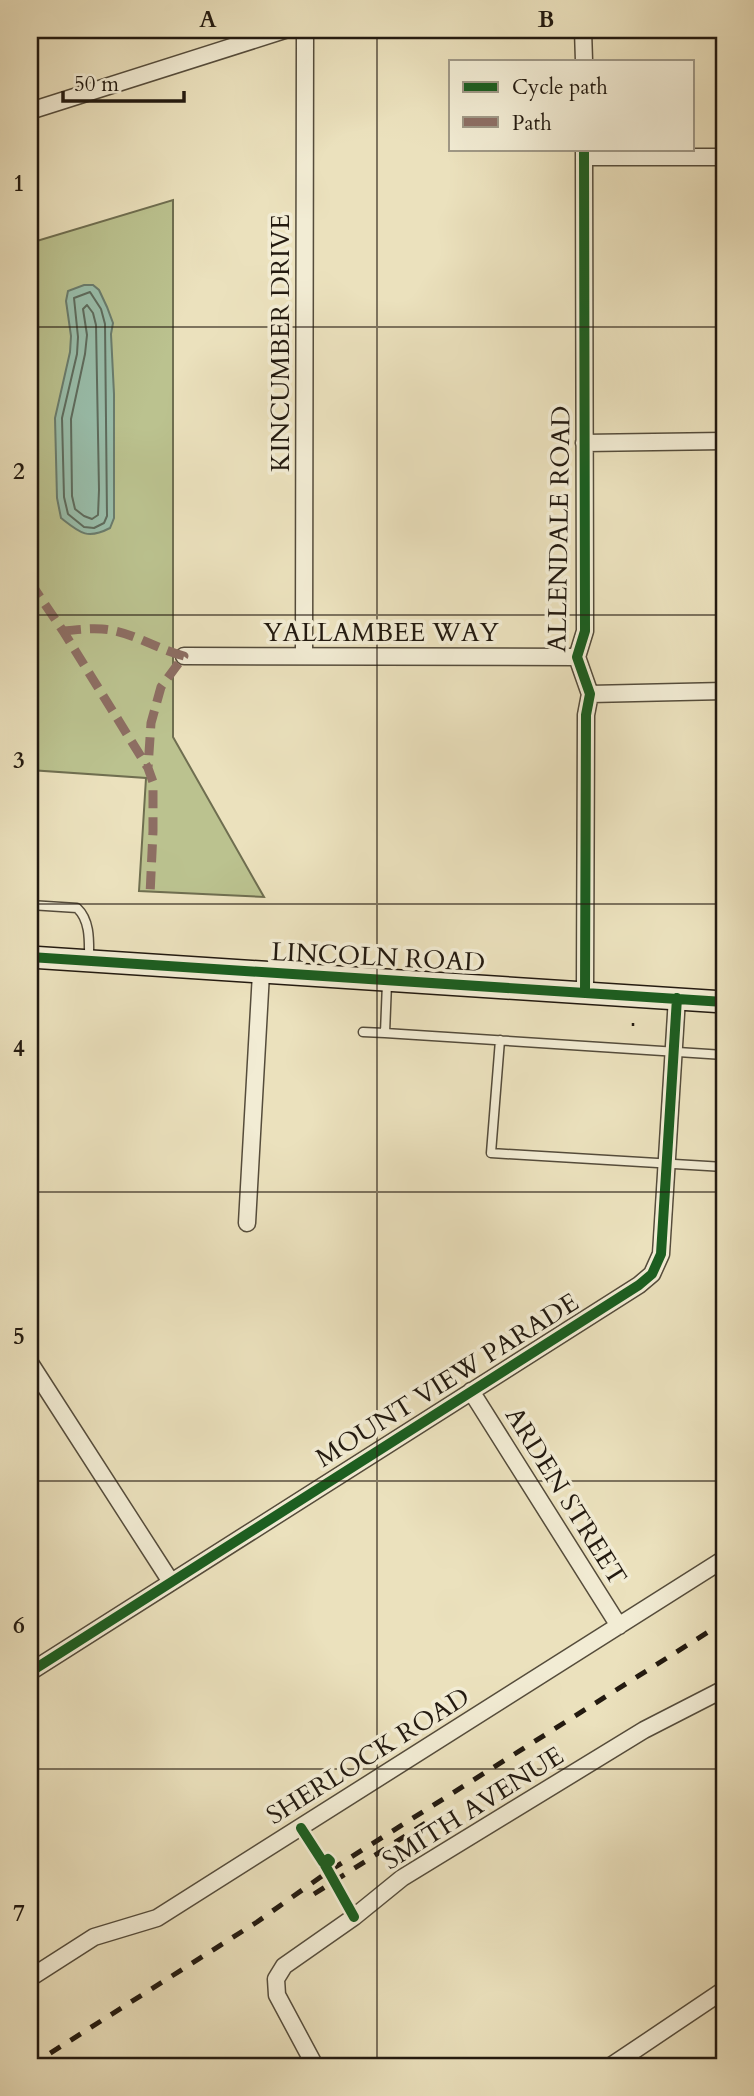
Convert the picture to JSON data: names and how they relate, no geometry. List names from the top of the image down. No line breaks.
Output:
{"streets":{"main road":["LINCOLN ROAD"],"street":["KINCUMBER DRIVE","ALLENDALE ROAD","YALLAMBEE WAY","MOUNT VIEW PARADE","ARDEN STREET","SHERLOCK ROAD","SMITH AVENUE"]},"crossings":[["KINCUMBER DRIVE","YALLAMBEE WAY"],["ALLENDALE ROAD","YALLAMBEE WAY"],["ALLENDALE ROAD","LINCOLN ROAD"],["LINCOLN ROAD","MOUNT VIEW PARADE"],["MOUNT VIEW PARADE","ARDEN STREET"],["ARDEN STREET","SHERLOCK ROAD"]],"legend":["Cycle path","Path"],"scale_bar":"50 m","grid":{"columns":["A","B"],"rows":["1","2","3","4","5","6","7"]}}
